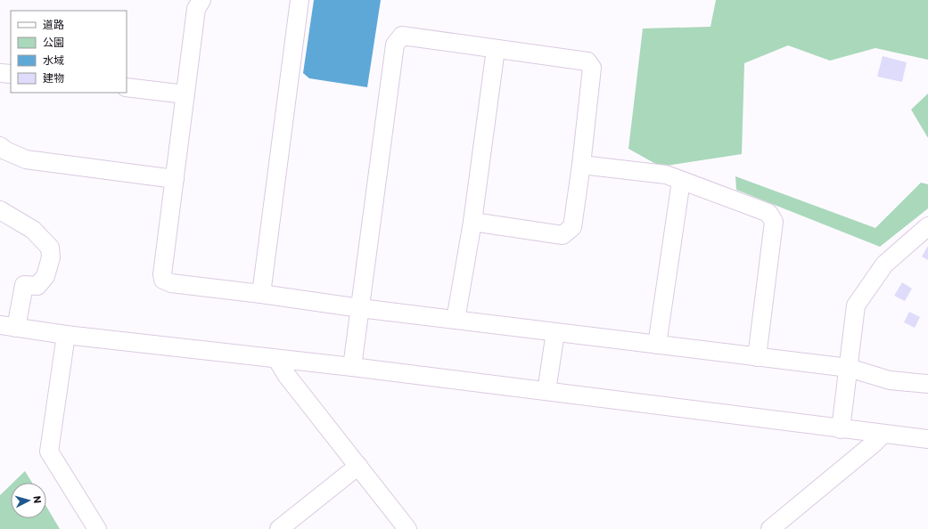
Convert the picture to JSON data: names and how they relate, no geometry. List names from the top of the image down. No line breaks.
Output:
{"legend":["道路","公園","水域","建物"],"north":"right"}
